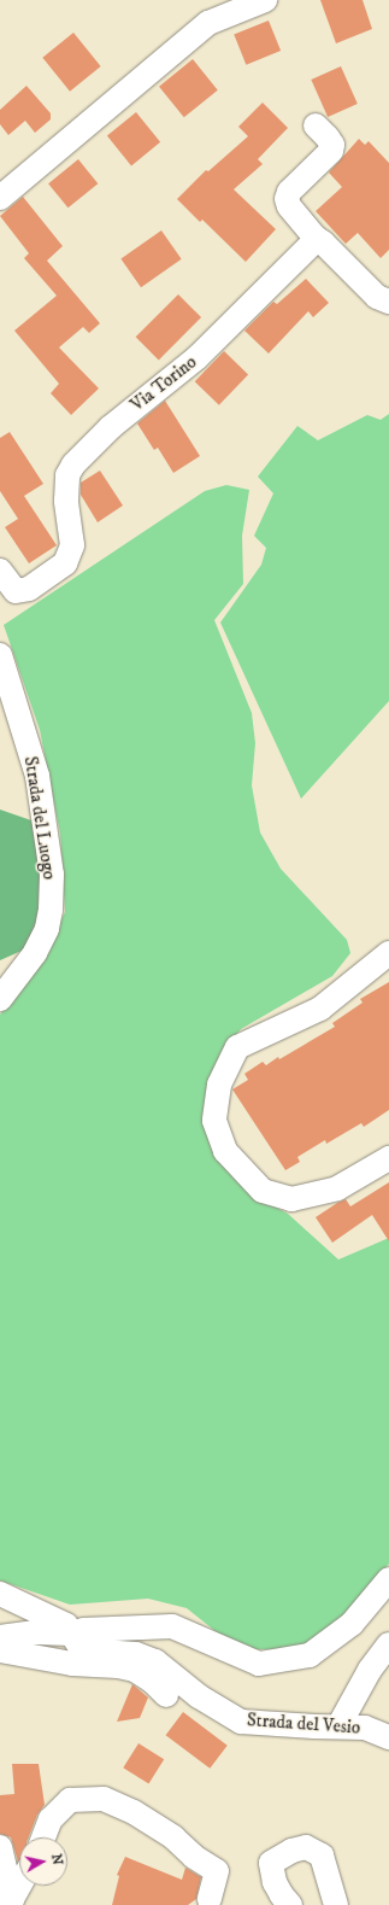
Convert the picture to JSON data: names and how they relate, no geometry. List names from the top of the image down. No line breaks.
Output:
{"streets":{"street":["Via Torino","Strada del Luogo","Strada del Vesio"]},"north":"right"}
